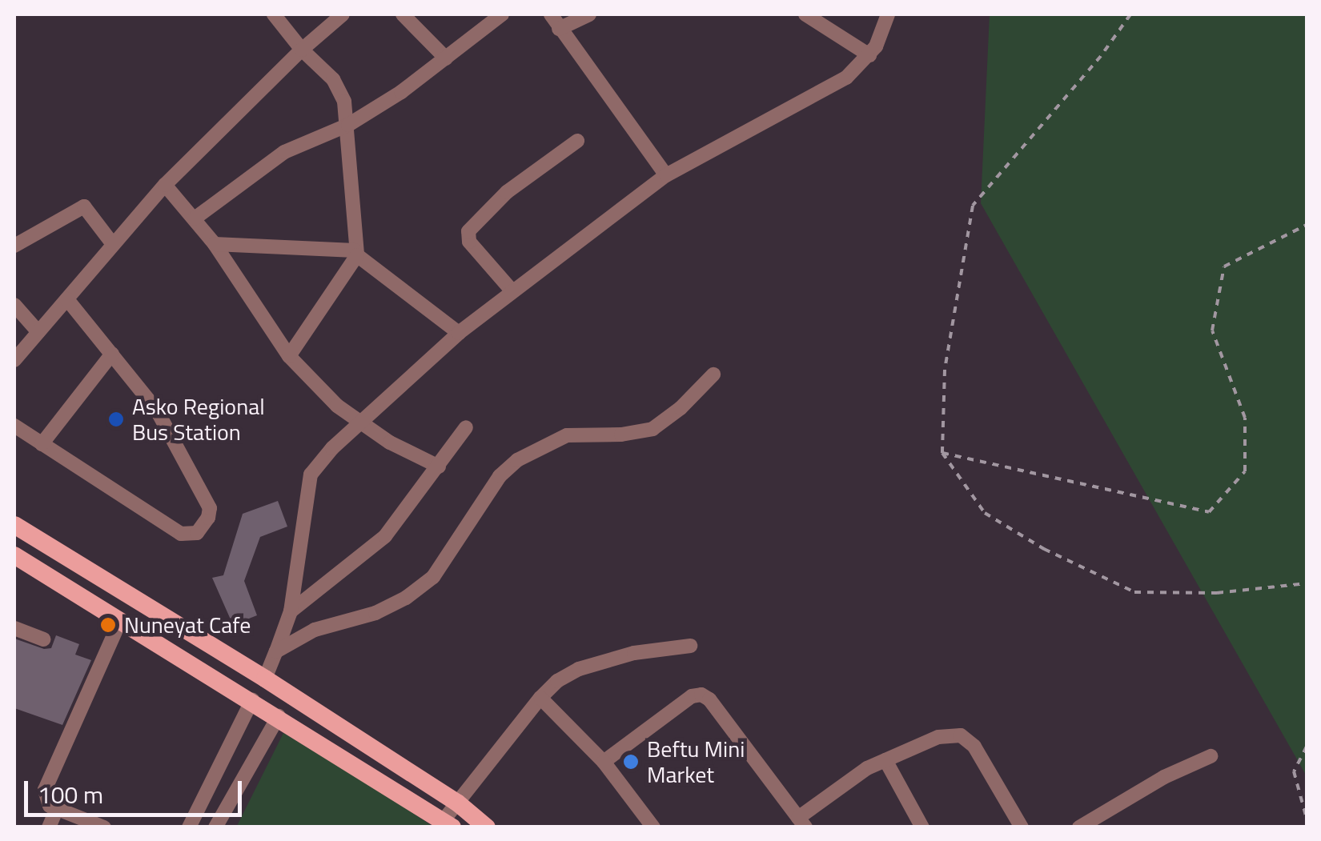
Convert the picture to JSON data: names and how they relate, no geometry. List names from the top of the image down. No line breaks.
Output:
{"places":["Asko Regional Bus Station","Nuneyat Cafe","Beftu Mini Market"],"scale_bar":"100 m"}
